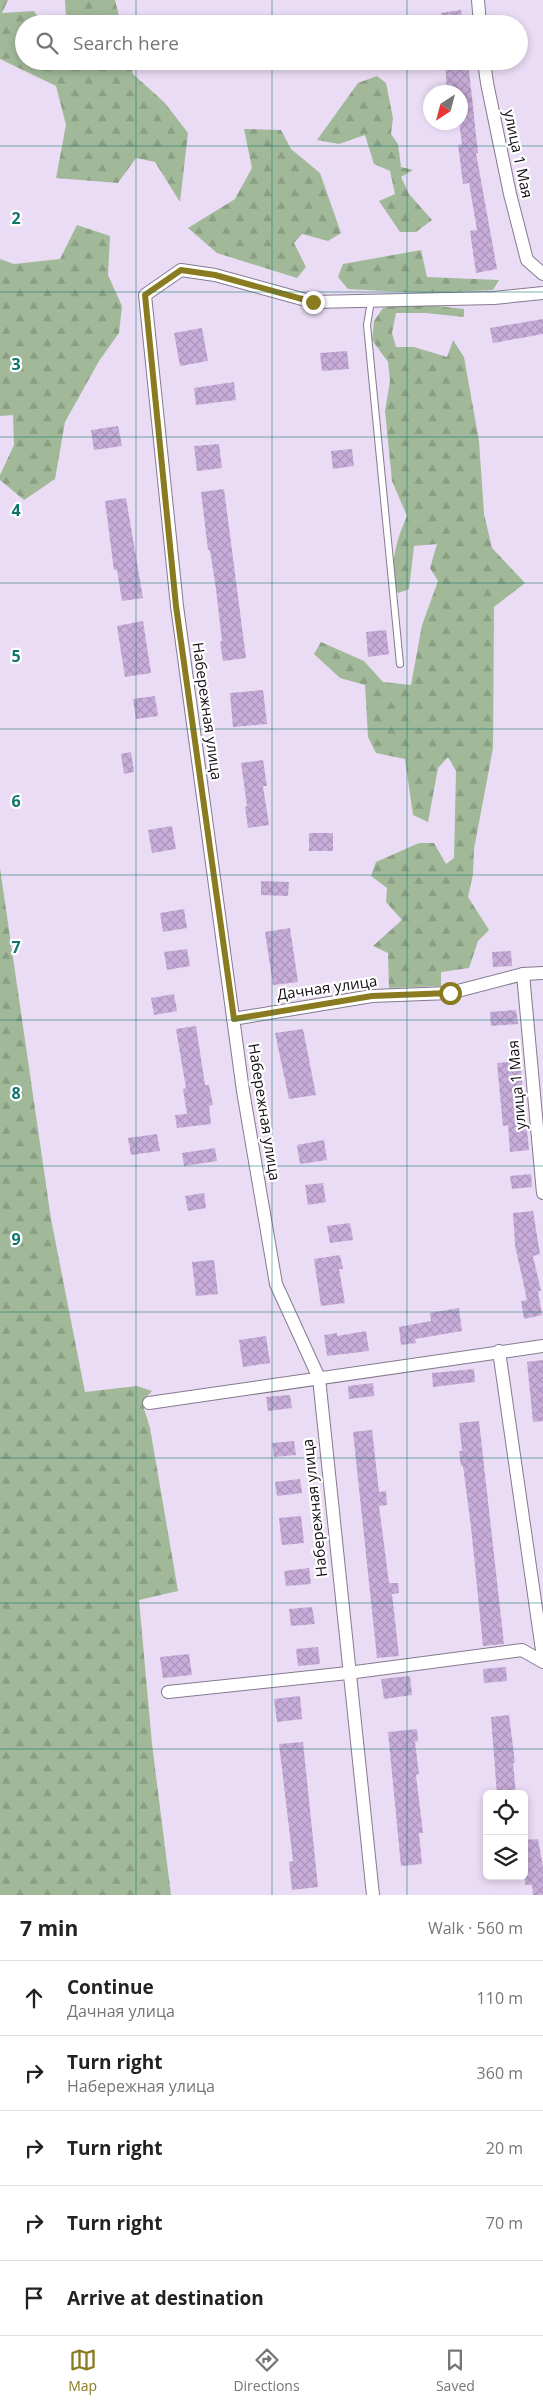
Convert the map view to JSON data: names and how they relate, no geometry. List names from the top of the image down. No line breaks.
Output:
{"streets":{"street":["улица 1 Мая","Набережная улица","Дачная улица"]},"crossings":[["улица 1 Мая","Дачная улица"],["Набережная улица","Дачная улица"]],"north":"bottom left","page":{"search":"Search here","heading":["7 min","Walk · 560 m"],"list":[["Continue","Дачная улица","110 m"],["Turn right","Набережная улица","360 m"],["Turn right","20 m"],["Turn right","70 m"],"Arrive at destination"],"nav":["Map","Directions","Saved"]},"grid":{"rows":["2","3","4","5","6","7","8","9"]}}
